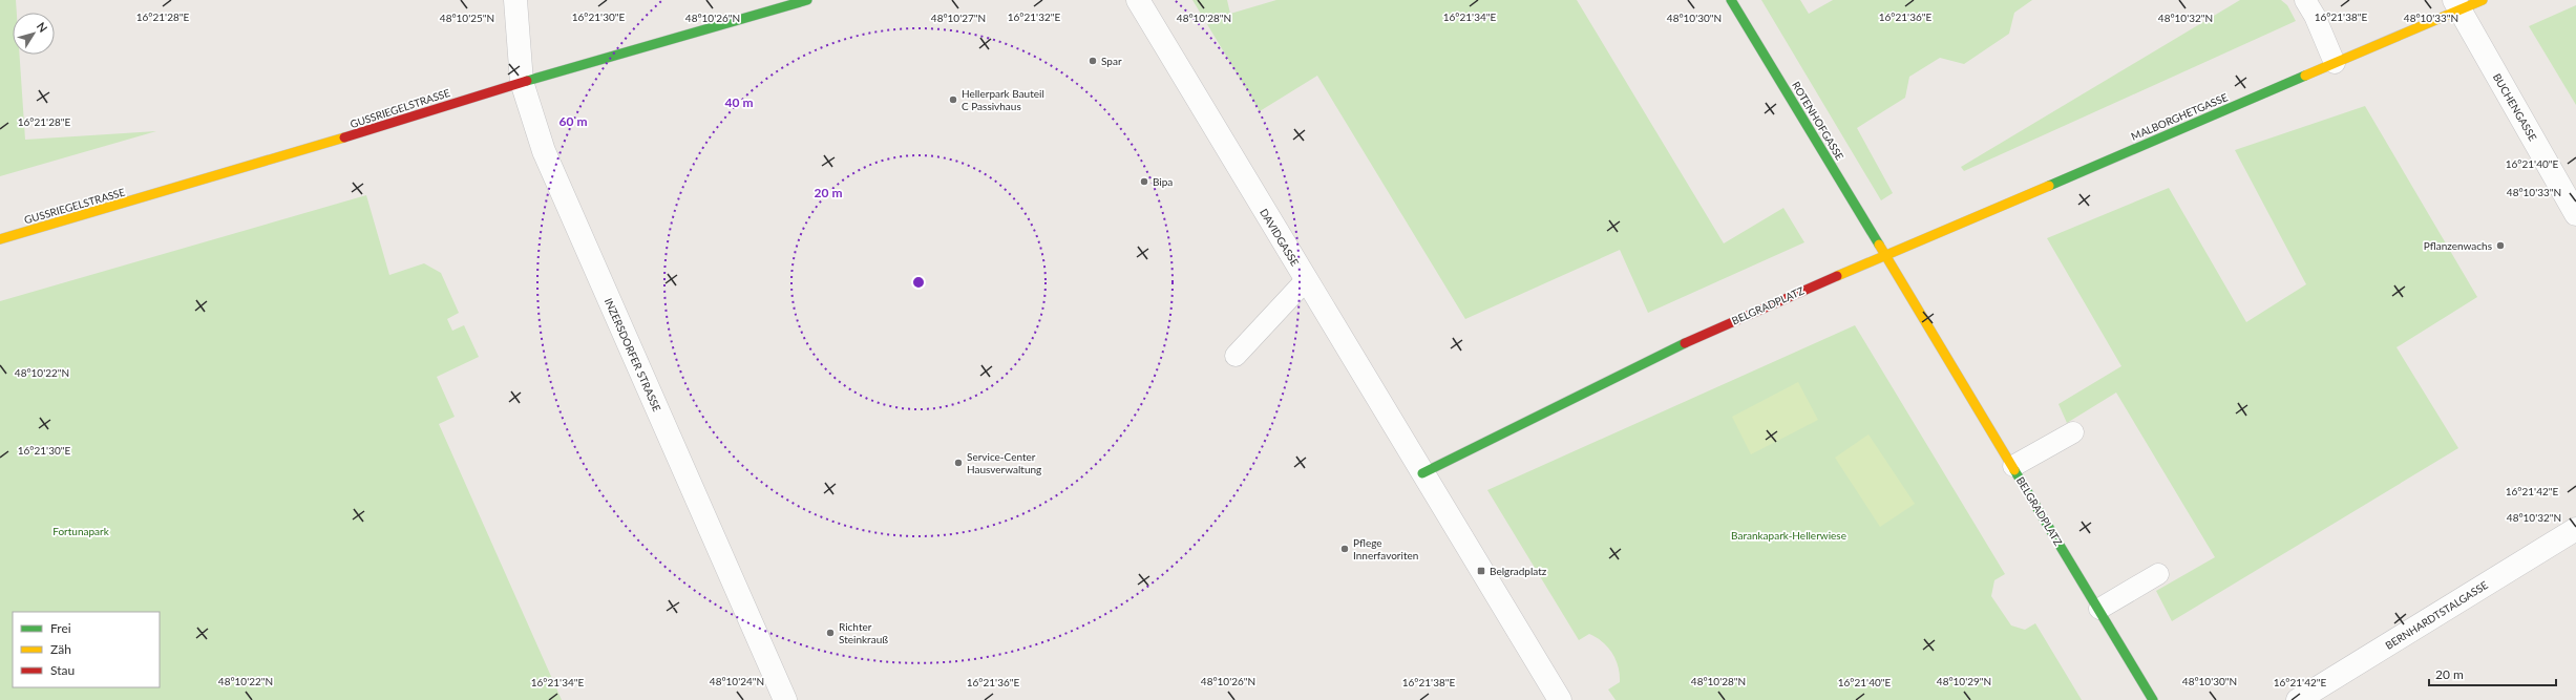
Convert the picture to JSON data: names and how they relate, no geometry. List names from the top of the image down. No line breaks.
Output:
{"streets":{"street":["BUCHENGASSE","GUSSRIEGELSTRASSE","MALBORGHETGASSE","ROTENHOFGASSE","DAVIDGASSE","BELGRADPLATZ","INZERSDORFER STRASSE","BERNHARDTSTALGASSE"]},"crossings":[["BUCHENGASSE","MALBORGHETGASSE"],["GUSSRIEGELSTRASSE","INZERSDORFER STRASSE"],["MALBORGHETGASSE","ROTENHOFGASSE"],["MALBORGHETGASSE","BELGRADPLATZ"],["ROTENHOFGASSE","BELGRADPLATZ"],["DAVIDGASSE","BELGRADPLATZ"]],"parks":["Fortunapark","Barankapark-Hellerwiese"],"places":{"other":["Spar","Hellerpark Bauteil C Passivhaus","Bipa","Pflanzenwachs","Service-Center Hausverwaltung","Pflege Innerfavoriten","Richter Steinkrauß"],"transit":["Belgradplatz"]},"legend":["Frei","Zäh","Stau"],"scale_bar":"20 m","north":"top right","coordinates":["16°21'28\"E","16°21'30\"E","16°21'32\"E","16°21'34\"E","16°21'36\"E","16°21'38\"E","48°10'25\"N","48°10'26\"N","48°10'27\"N","48°10'28\"N","48°10'30\"N","48°10'32\"N","48°10'33\"N","16°21'40\"E","48°10'22\"N","16°21'42\"E","48°10'24\"N","48°10'29\"N"],"rings":["40 m","60 m","20 m"]}
